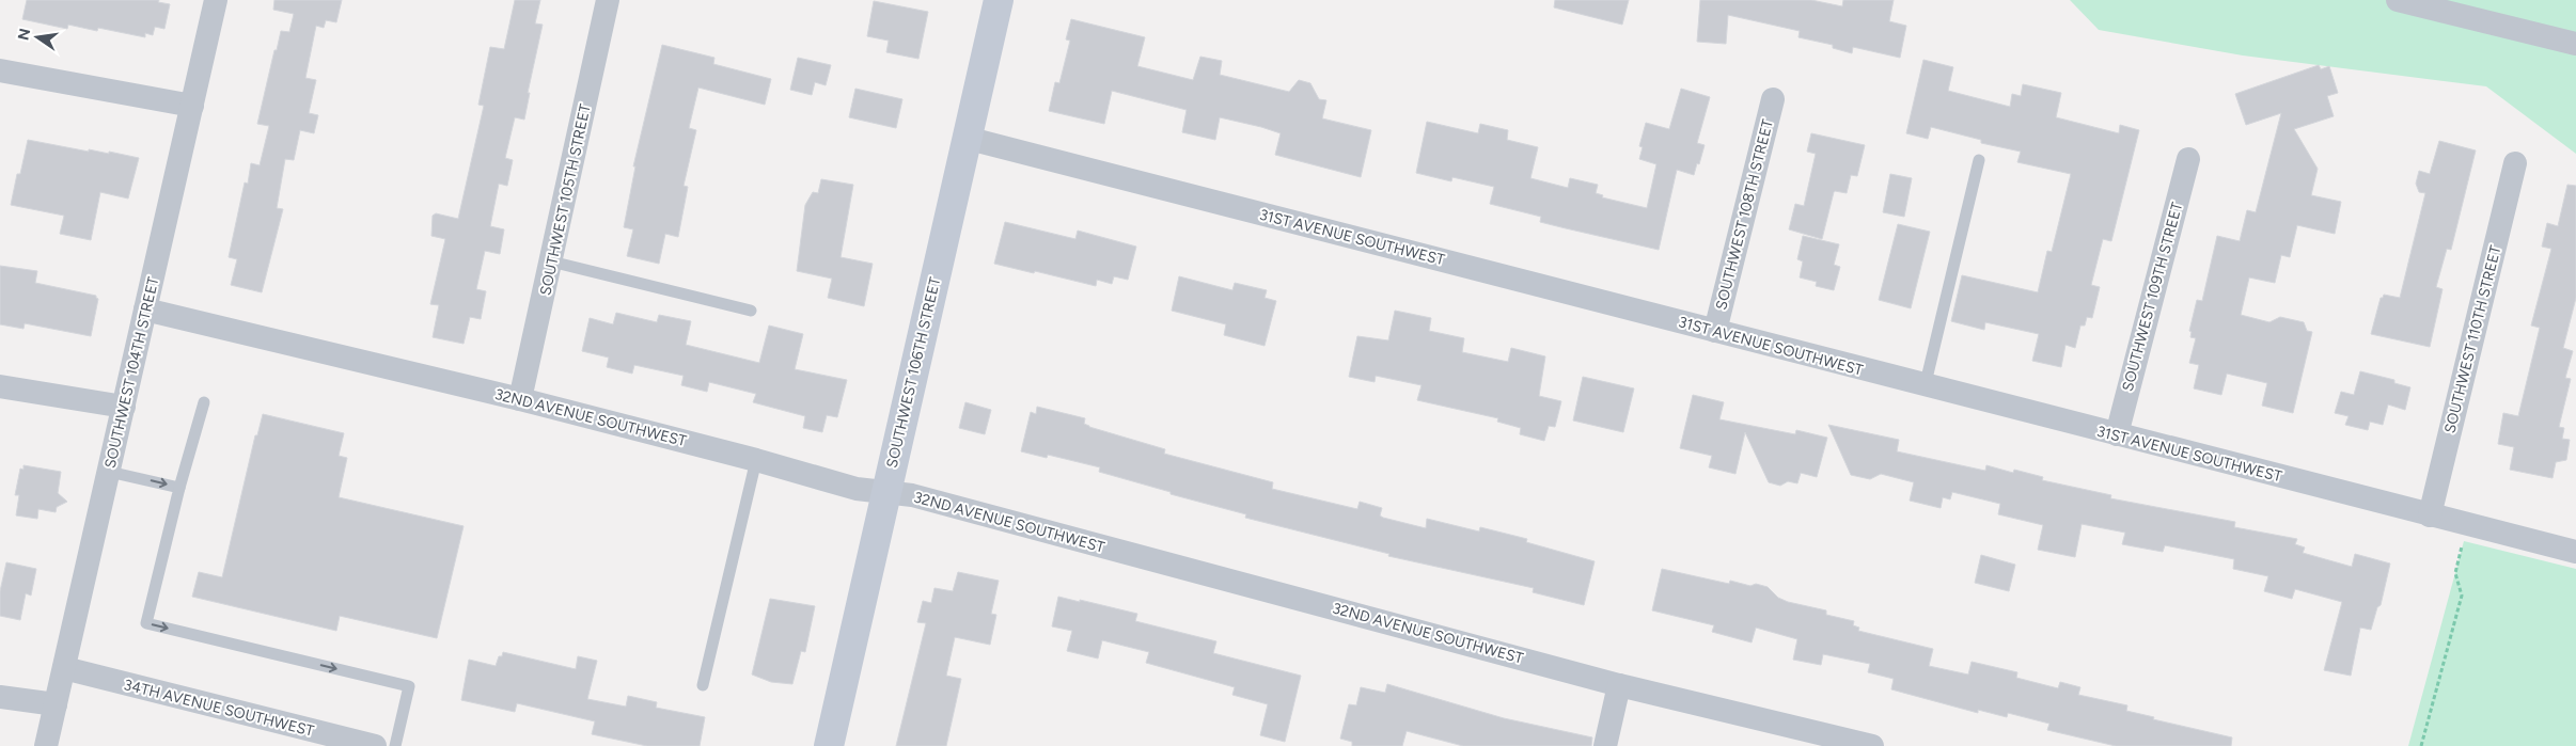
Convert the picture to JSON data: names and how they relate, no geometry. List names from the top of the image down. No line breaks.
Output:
{"streets":{"street":["SOUTHWEST 105TH STREET","SOUTHWEST 108TH STREET","31ST AVENUE SOUTHWEST","SOUTHWEST 109TH STREET","SOUTHWEST 110TH STREET","SOUTHWEST 104TH STREET","SOUTHWEST 106TH STREET","32ND AVENUE SOUTHWEST","34TH AVENUE SOUTHWEST"]},"crossings":[["SOUTHWEST 105TH STREET","32ND AVENUE SOUTHWEST"],["SOUTHWEST 108TH STREET","31ST AVENUE SOUTHWEST"],["31ST AVENUE SOUTHWEST","SOUTHWEST 109TH STREET"],["31ST AVENUE SOUTHWEST","SOUTHWEST 110TH STREET"],["31ST AVENUE SOUTHWEST","SOUTHWEST 106TH STREET"],["SOUTHWEST 104TH STREET","32ND AVENUE SOUTHWEST"],["SOUTHWEST 104TH STREET","34TH AVENUE SOUTHWEST"],["SOUTHWEST 106TH STREET","32ND AVENUE SOUTHWEST"]],"north":"left"}
